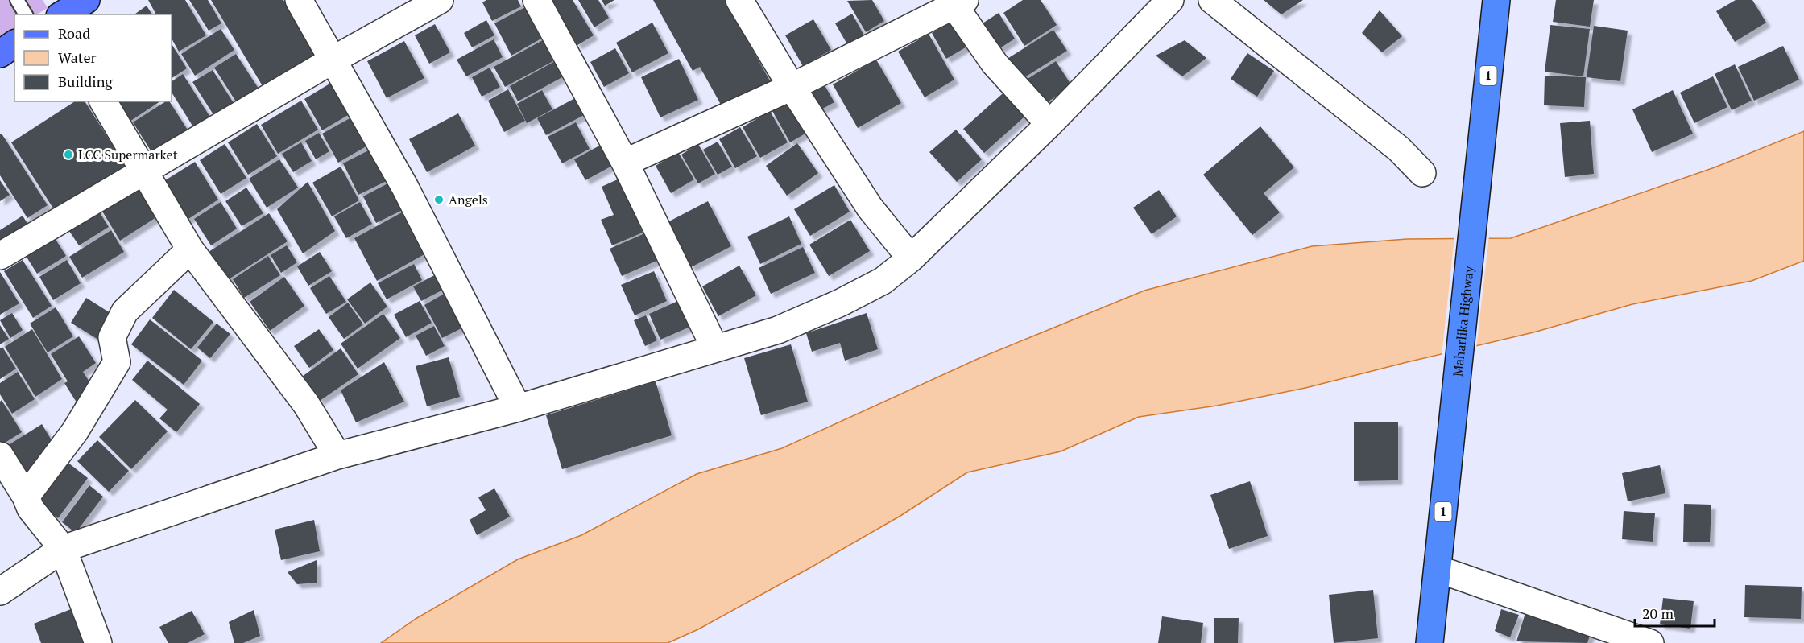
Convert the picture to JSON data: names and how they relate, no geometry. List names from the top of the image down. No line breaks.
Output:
{"streets":{"highway":["1","Maharlika Highway"]},"places":["LCC Supermarket","Angels"],"legend":["Road","Water","Building"],"scale_bar":"20 m"}
